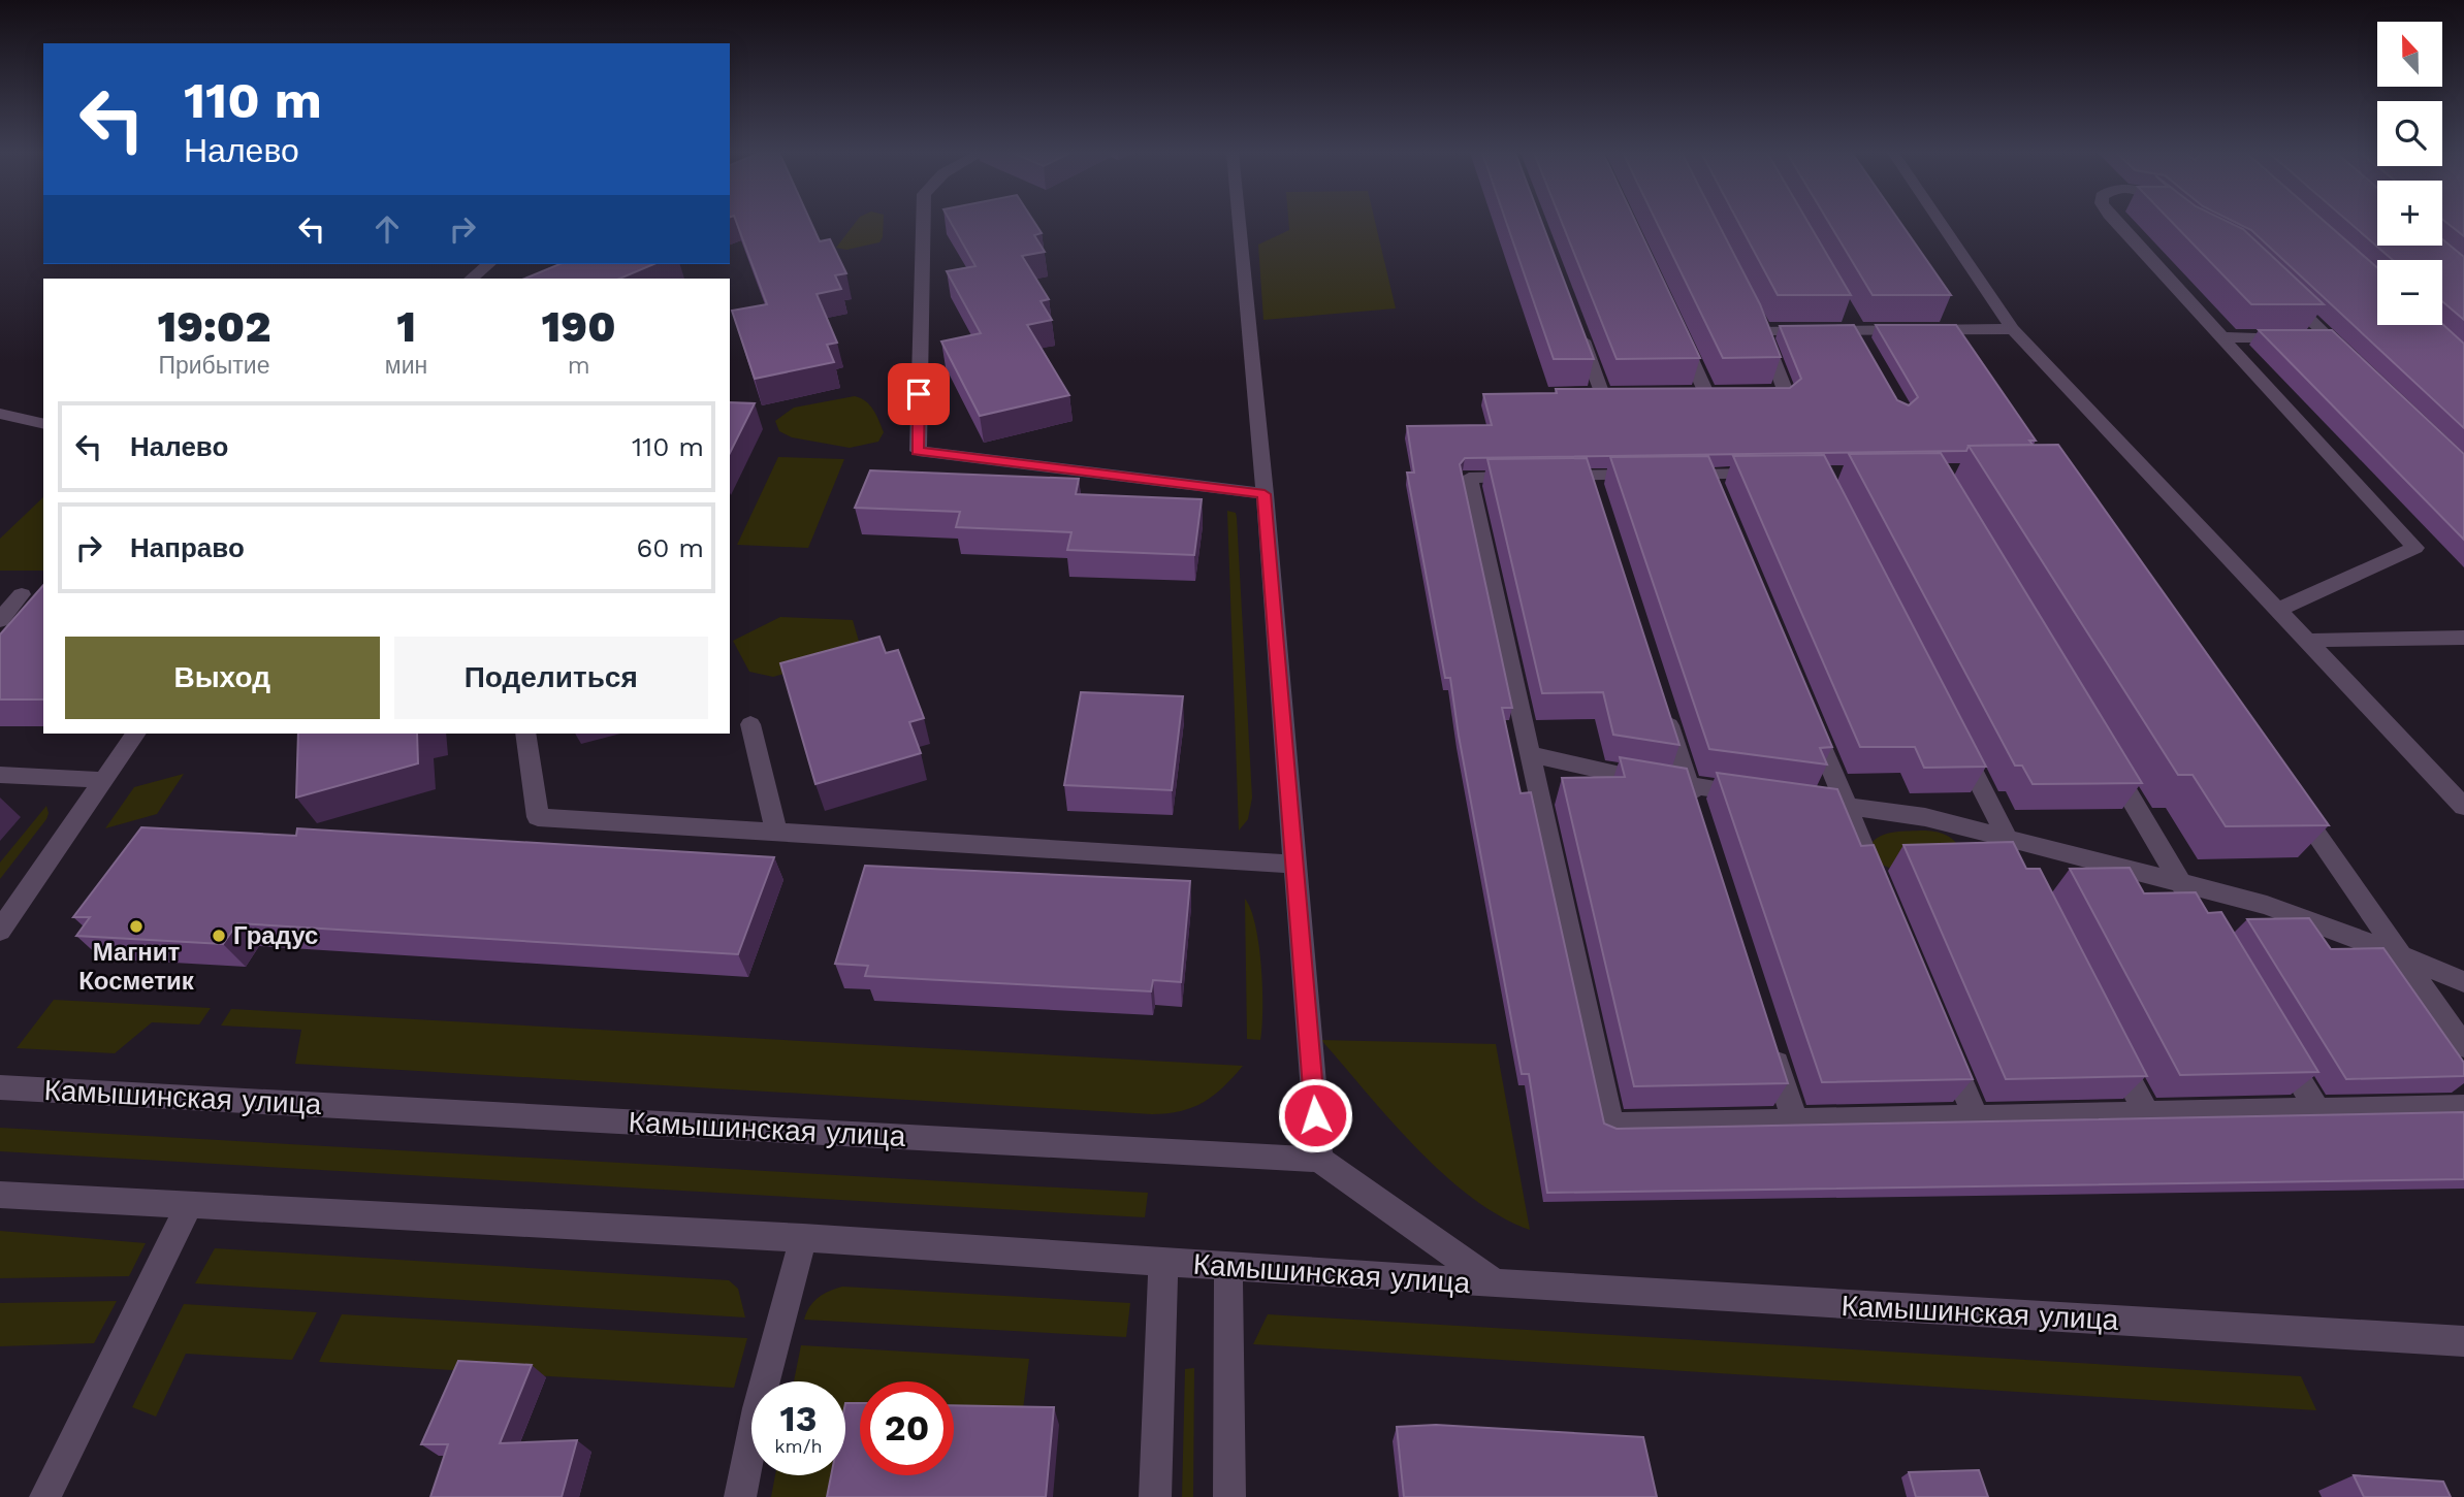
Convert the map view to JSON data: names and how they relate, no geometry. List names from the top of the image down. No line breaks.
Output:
{"streets":{"street":["Камышинская улица"]},"places":["Магнит Косметик","Градус"],"north":"top","page":{"map_buttons":["+","−"],"turn":["110 m","Налево"],"eta":["19:02","Прибытие","1","мин","190","m"],"list":[{"name":"Налево","value":"110 m"},{"name":"Направо","value":"60 m"}],"buttons":["Выход","Поделиться"],"speed":"13 km/h","limit":"20"}}
